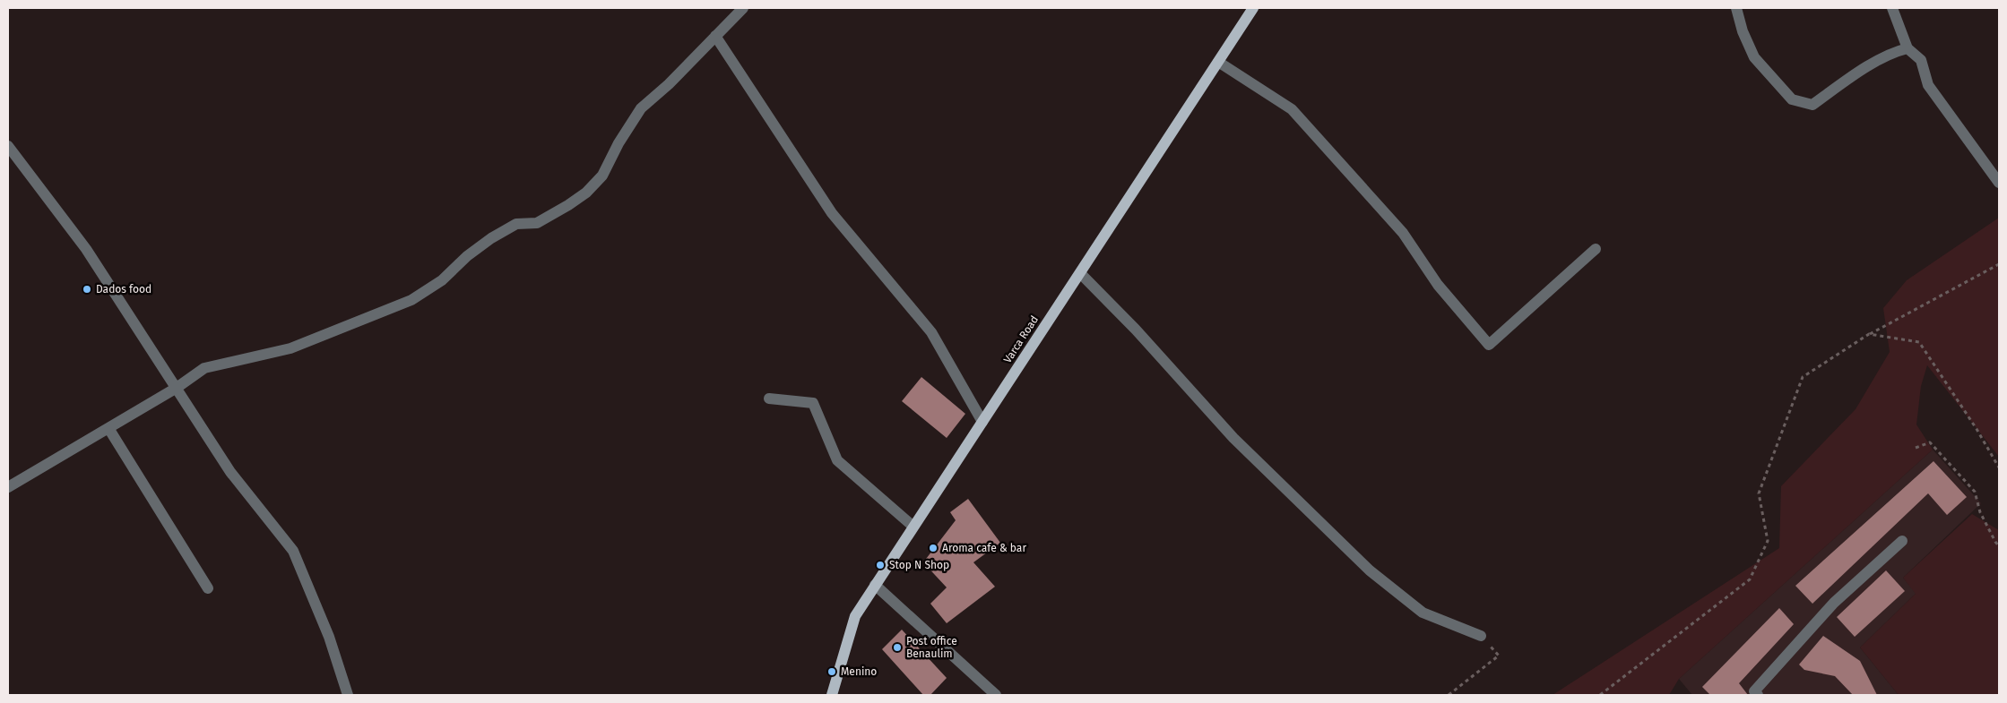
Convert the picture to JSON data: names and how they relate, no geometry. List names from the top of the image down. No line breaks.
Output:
{"streets":{"main road":["Varca Road"]},"places":["Dados food","Aroma cafe & bar","Stop N Shop","Post office Benaulim","Menino"]}
